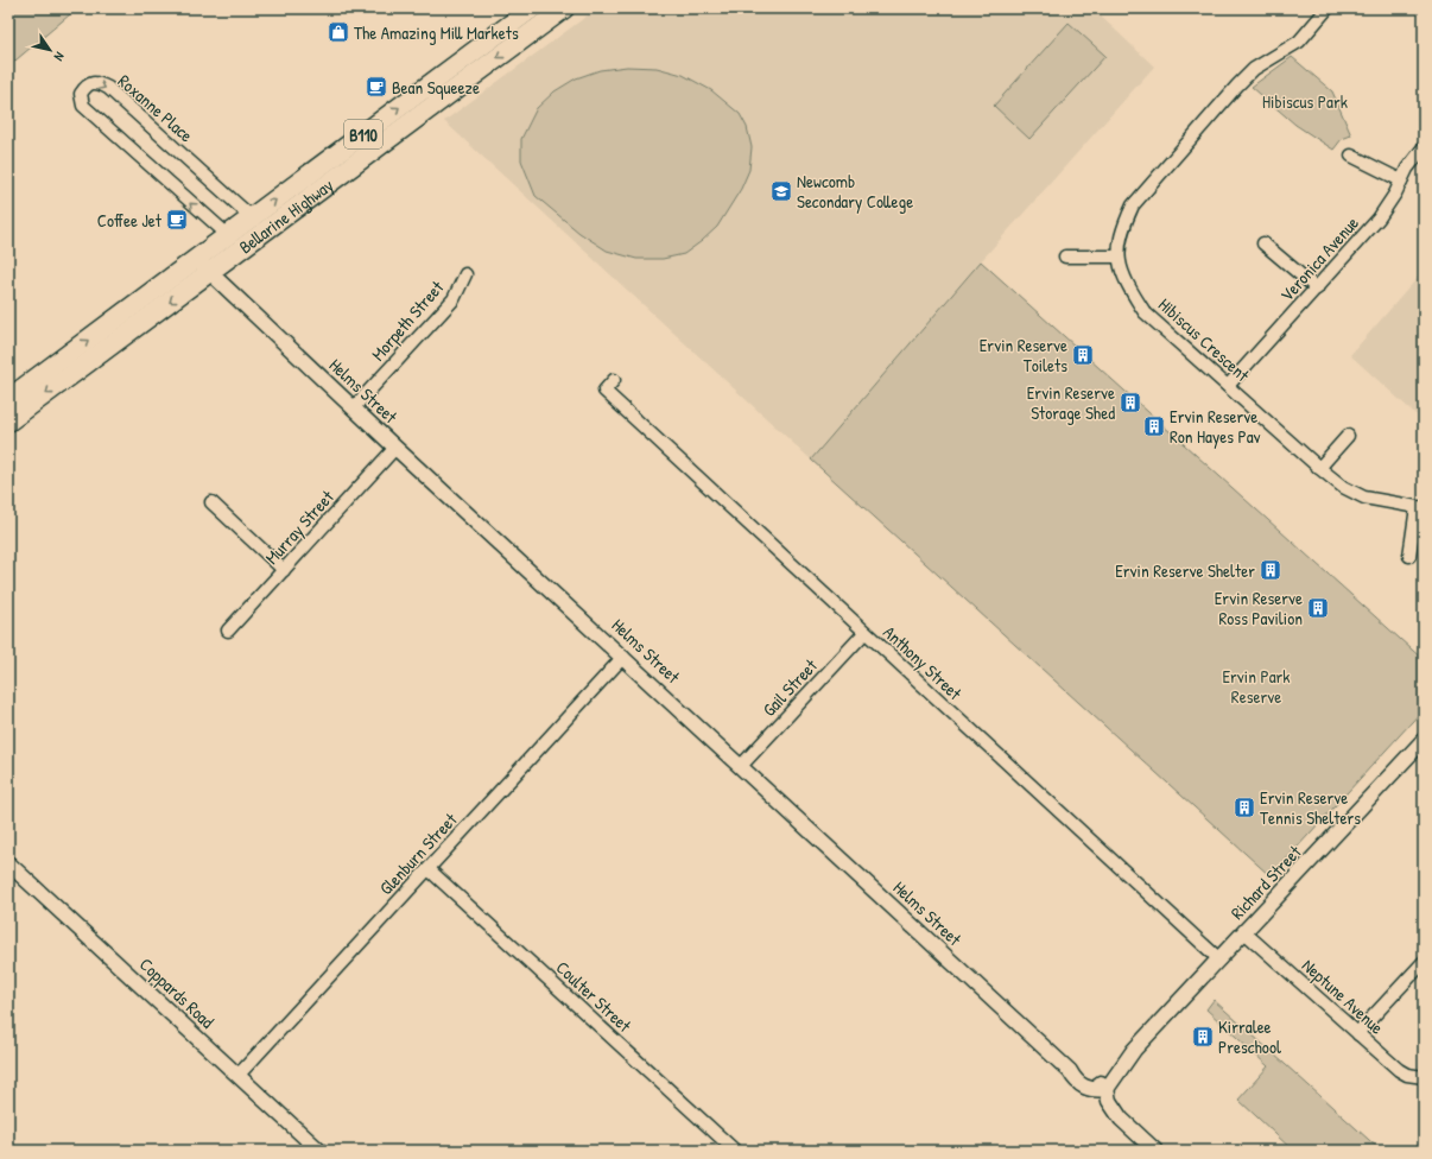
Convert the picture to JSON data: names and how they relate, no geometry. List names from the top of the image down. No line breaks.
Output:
{"streets":{"highway":["B110","Bellarine Highway"],"street":["Roxanne Place","Veronica Avenue","Morpeth Street","Hibiscus Crescent","Helms Street","Murray Street","Anthony Street","Gail Street","Glenburn Street","Richard Street","Coppards Road","Coulter Street","Neptune Avenue"]},"crossings":[["Roxanne Place","Bellarine Highway"],["Bellarine Highway","Helms Street"],["Veronica Avenue","Hibiscus Crescent"],["Morpeth Street","Helms Street"],["Helms Street","Murray Street"],["Helms Street","Gail Street"],["Helms Street","Glenburn Street"],["Helms Street","Richard Street"],["Anthony Street","Gail Street"],["Anthony Street","Richard Street"],["Glenburn Street","Coppards Road"],["Glenburn Street","Coulter Street"],["Richard Street","Neptune Avenue"]],"parks":["Hibiscus Park","Ervin Park Reserve"],"places":{"shop":["The Amazing Mill Markets"],"cafe":["Bean Squeeze","Coffee Jet"],"school or university":["Newcomb Secondary College"],"building":["Ervin Reserve Toilets","Ervin Reserve Storage Shed","Ervin Reserve Ron Hayes Pav","Ervin Reserve Shelter","Ervin Reserve Ross Pavilion","Ervin Reserve Tennis Shelters","Kirralee Preschool"]},"north":"bottom right"}
